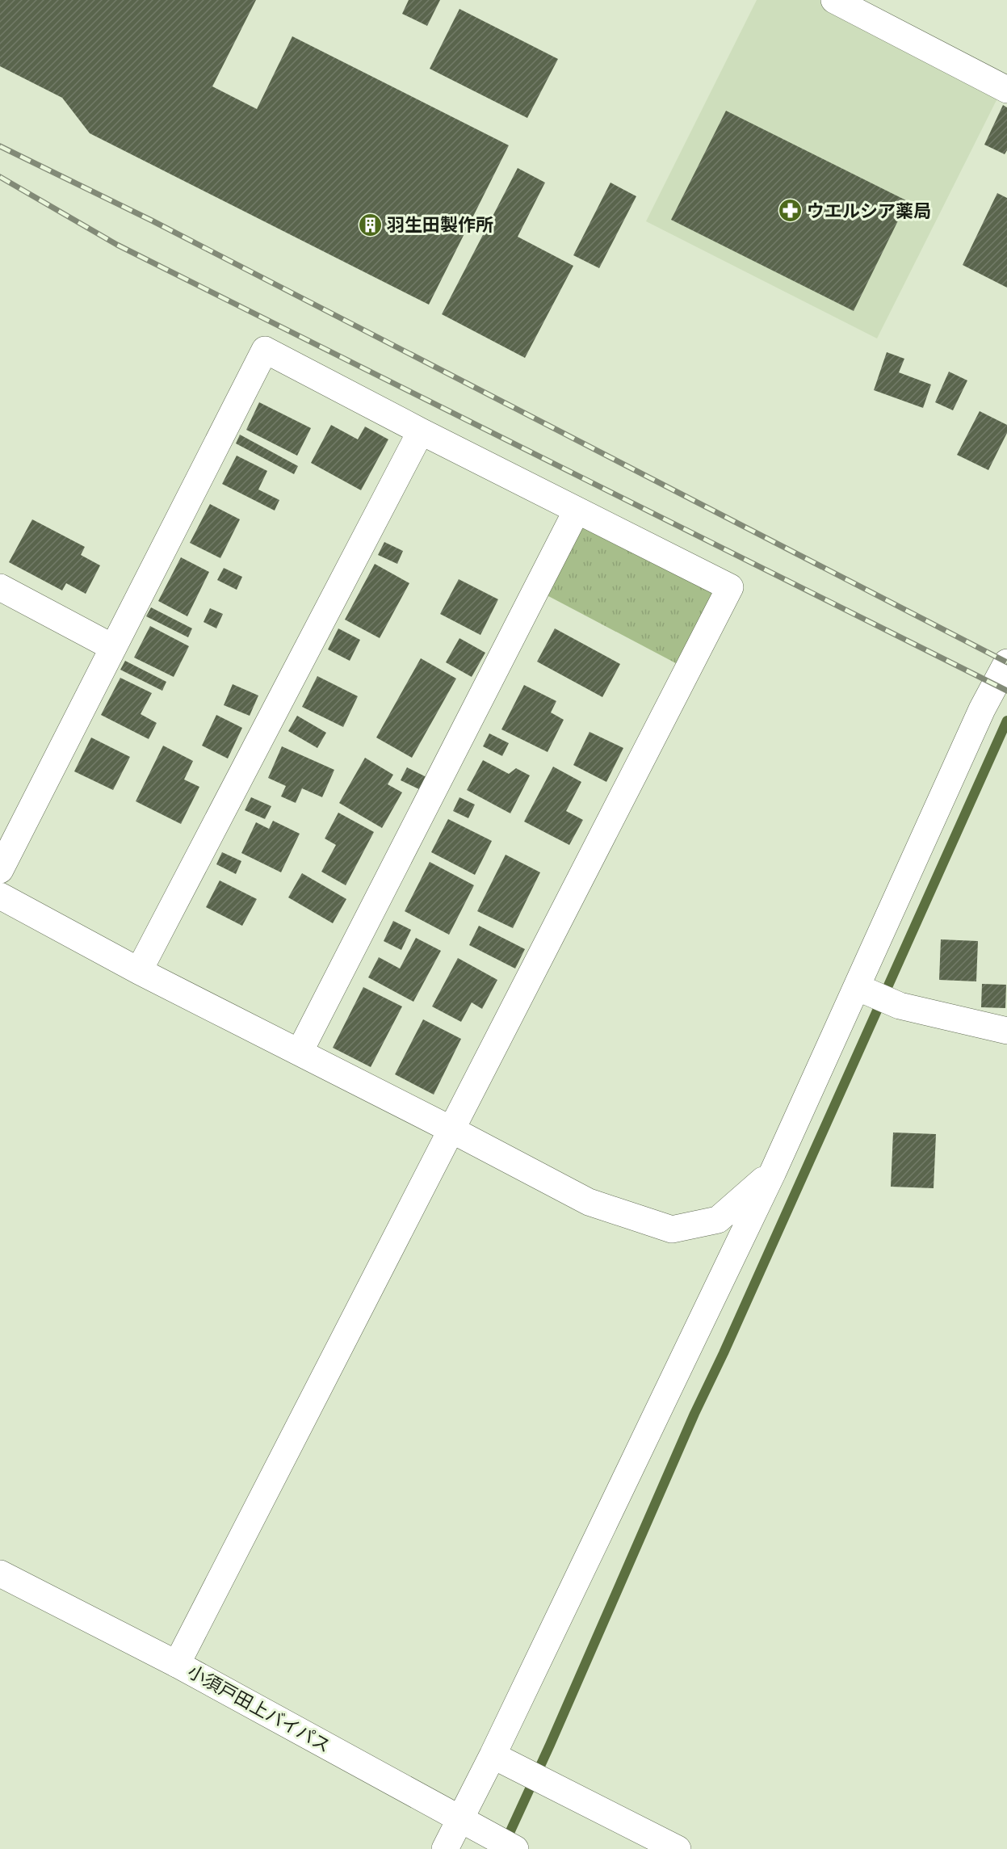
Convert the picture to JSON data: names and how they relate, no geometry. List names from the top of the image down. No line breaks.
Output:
{"streets":{"main road":["小須戸田上バイパス"]},"places":{"pharmacy":["ウエルシア薬局"],"building":["羽生田製作所"]}}
